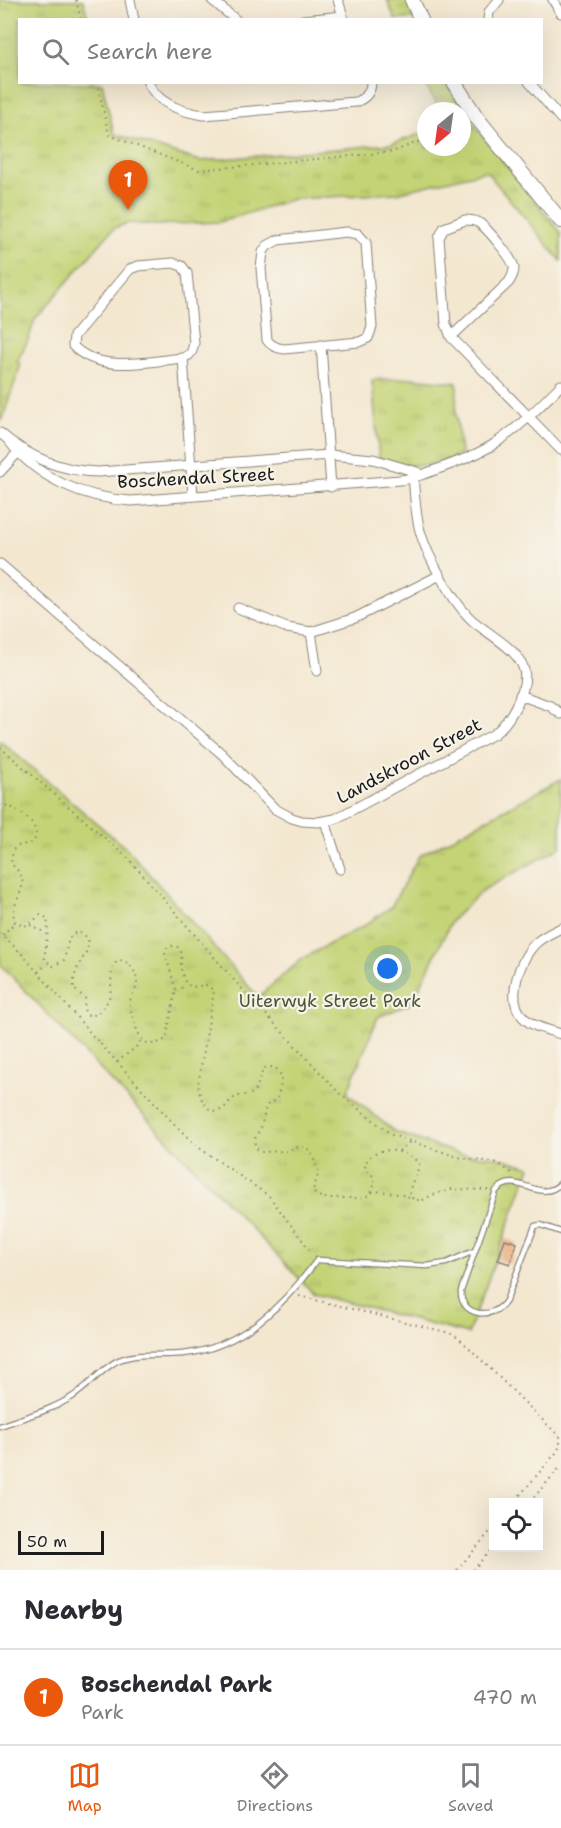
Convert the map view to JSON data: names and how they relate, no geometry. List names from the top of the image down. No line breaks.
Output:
{"streets":{"street":["Boschendal Street","Landskroon Street"]},"crossings":[["Boschendal Street","Landskroon Street"]],"parks":["Uiterwyk Street Park"],"scale_bar":"50 m","north":"bottom left","page":{"search":"Search here","pins":"1","scale":"50 m","heading":"Nearby","list":[{"mark":"1","name":"Boschendal Park","note":"Park","value":"470 m"}],"nav":["Map","Directions","Saved"]}}
